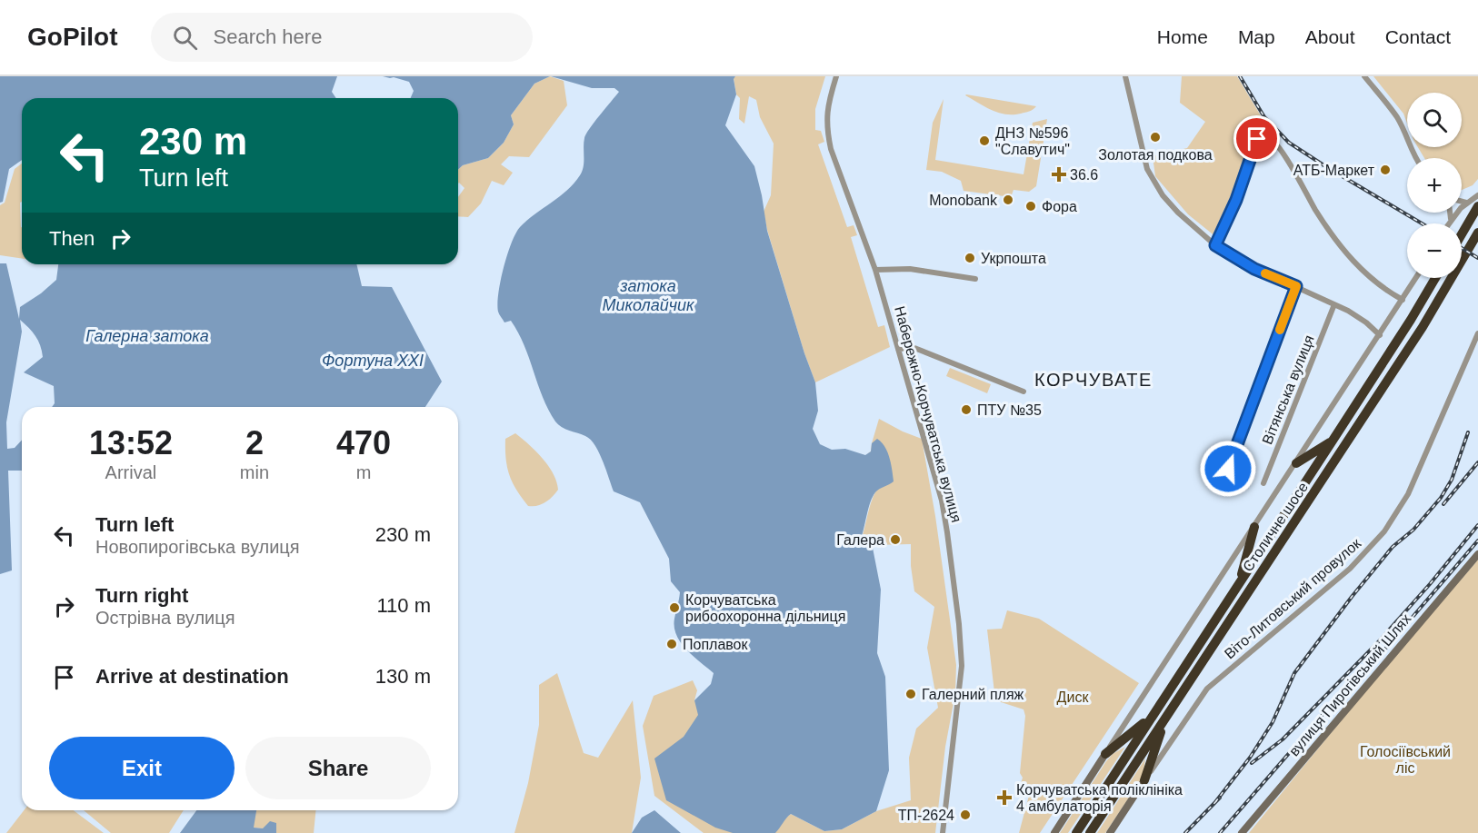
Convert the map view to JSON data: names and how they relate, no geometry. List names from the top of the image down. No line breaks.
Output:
{"streets":{"highway":["Столичне шосе"],"street":["Вітянська вулиця","Набережно-Корчуватська вулиця","Віто-Литовський провулок","вулиця Пирогівський Шлях"]},"districts":["КОРЧУВАТЕ"],"water":["затока Миколайчик","Галерна затока","Фортуна XXI"],"parks":["Диск","Голосіївський ліс"],"places":{"other":["Золотая подкова","ДНЗ №596 \"Славутич\"","АТБ-Маркет","Monobank","Фора","Укрпошта","ПТУ №35","Галера","Корчуватська рибоохоронна дільниця","Поплавок","Галерний пляж","ТП-2624"],"health":["36.6","Корчуватська поліклініка 4 амбулаторія"]},"page":{"header":"GoPilot","search":"Search here","nav":["Home","Map","About","Contact"],"map_buttons":["+","−"],"turn":["230 m","Turn left"],"then":"Then","eta":["13:52","Arrival","2","min","470","m"],"list":[{"name":"Turn left","note":"Новопирогівська вулиця","value":"230 m"},{"name":"Turn right","note":"Острівна вулиця","value":"110 m"},{"name":"Arrive at destination","value":"130 m"}],"buttons":["Exit","Share"]}}
